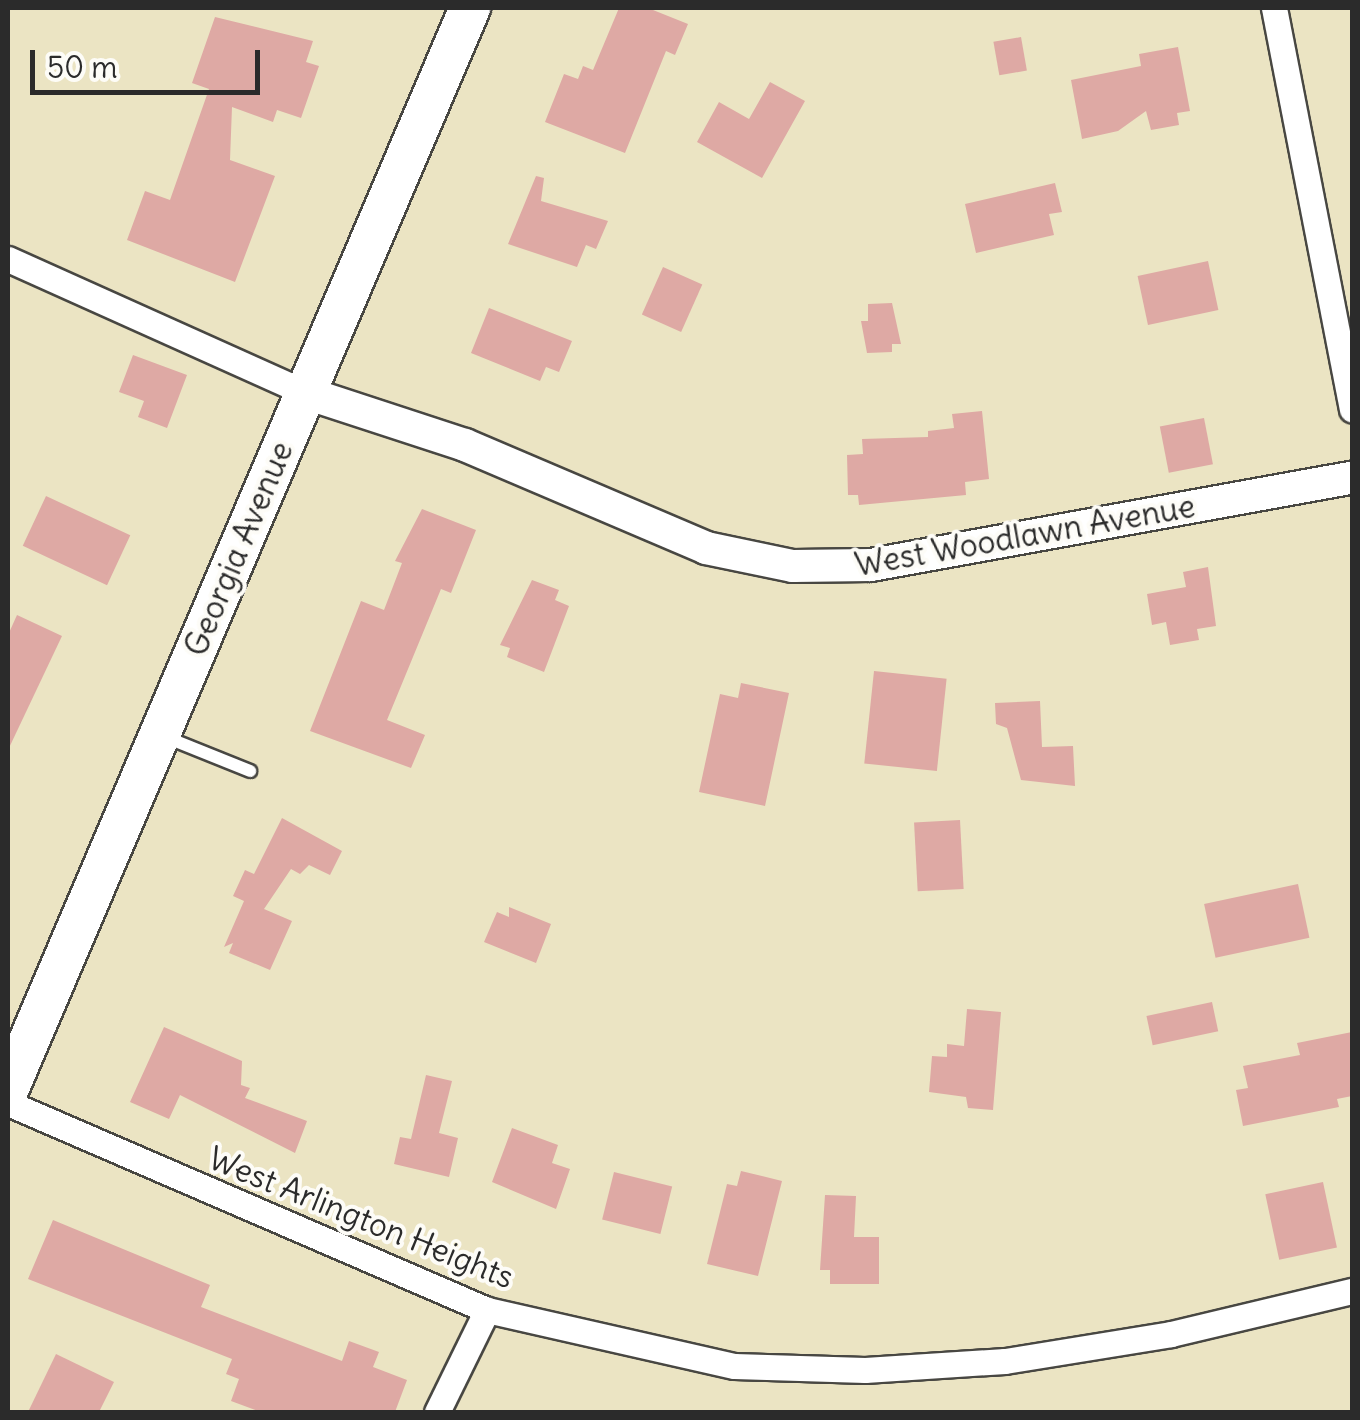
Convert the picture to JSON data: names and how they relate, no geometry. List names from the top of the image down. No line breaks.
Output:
{"streets":{"main road":["Georgia Avenue"],"street":["West Woodlawn Avenue","West Arlington Heights"]},"crossings":[["West Woodlawn Avenue","Georgia Avenue"]],"scale_bar":"50 m"}
